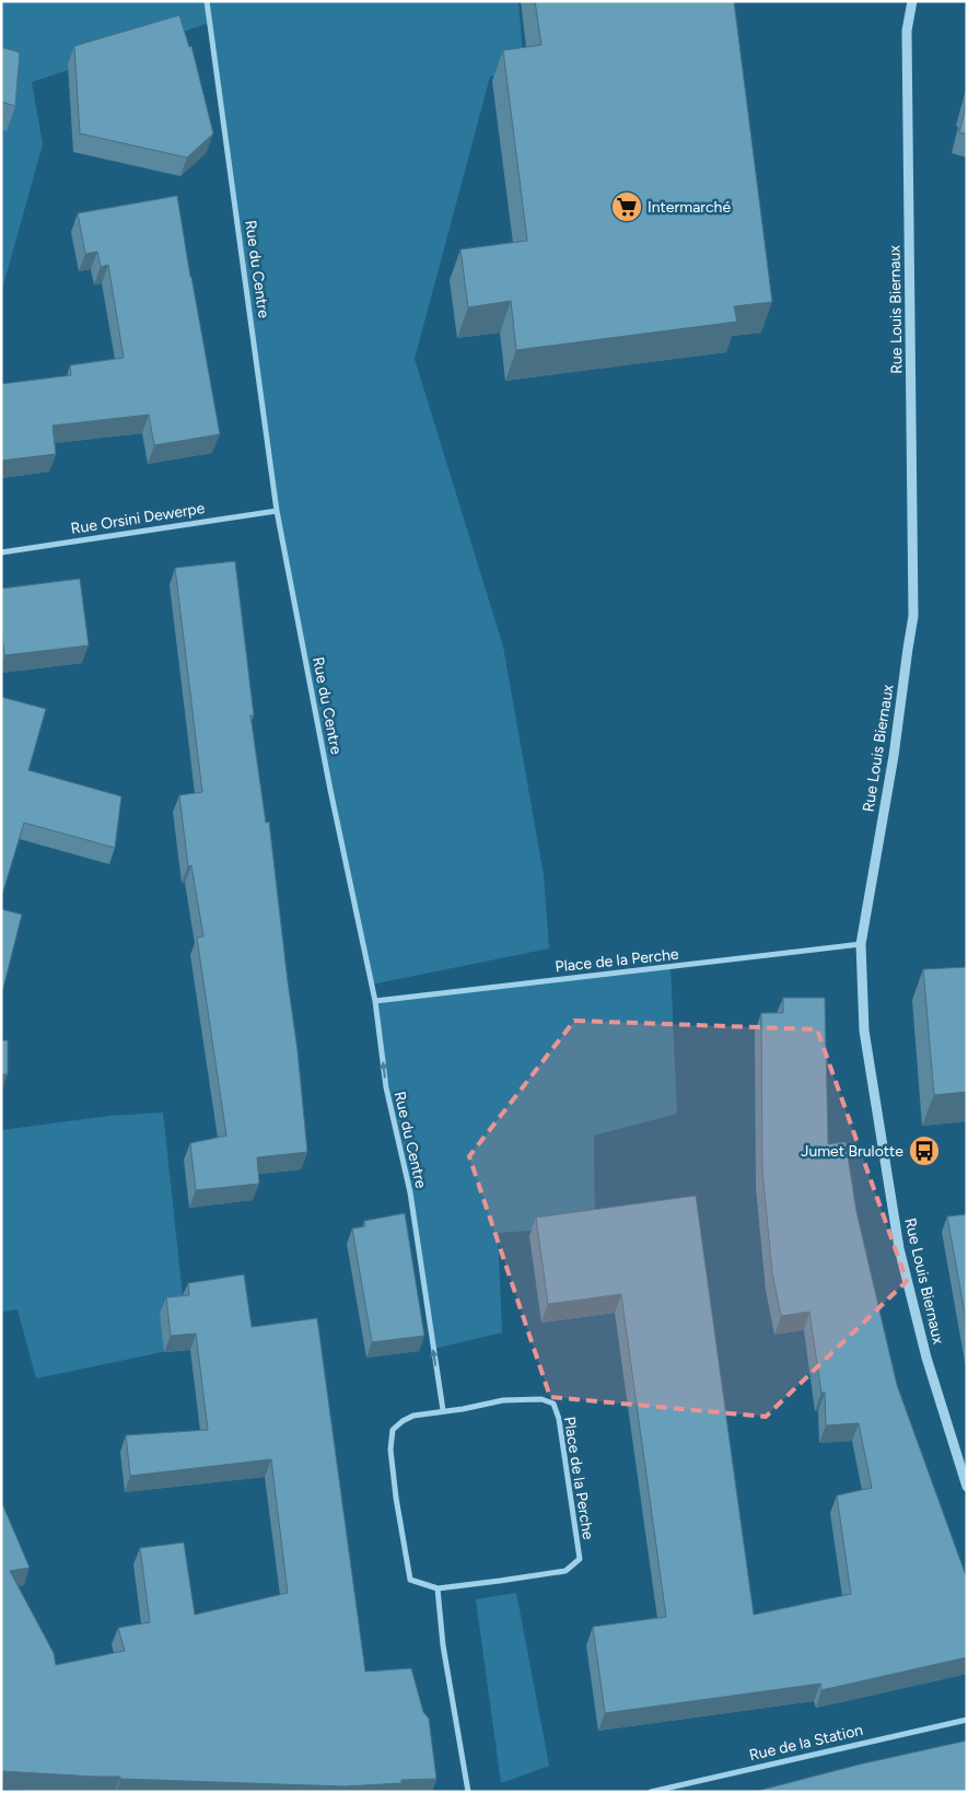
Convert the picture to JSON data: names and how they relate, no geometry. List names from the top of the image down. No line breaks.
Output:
{"streets":{"street":["Rue du Centre","Rue Louis Biernaux","Rue Orsini Dewerpe","Place de la Perche","Rue de la Station"]},"crossings":[["Rue du Centre","Rue Orsini Dewerpe"],["Rue du Centre","Place de la Perche"],["Rue Louis Biernaux","Place de la Perche"]],"places":{"supermarket":["Intermarché"],"bus stop":["Jumet Brulotte"]}}
